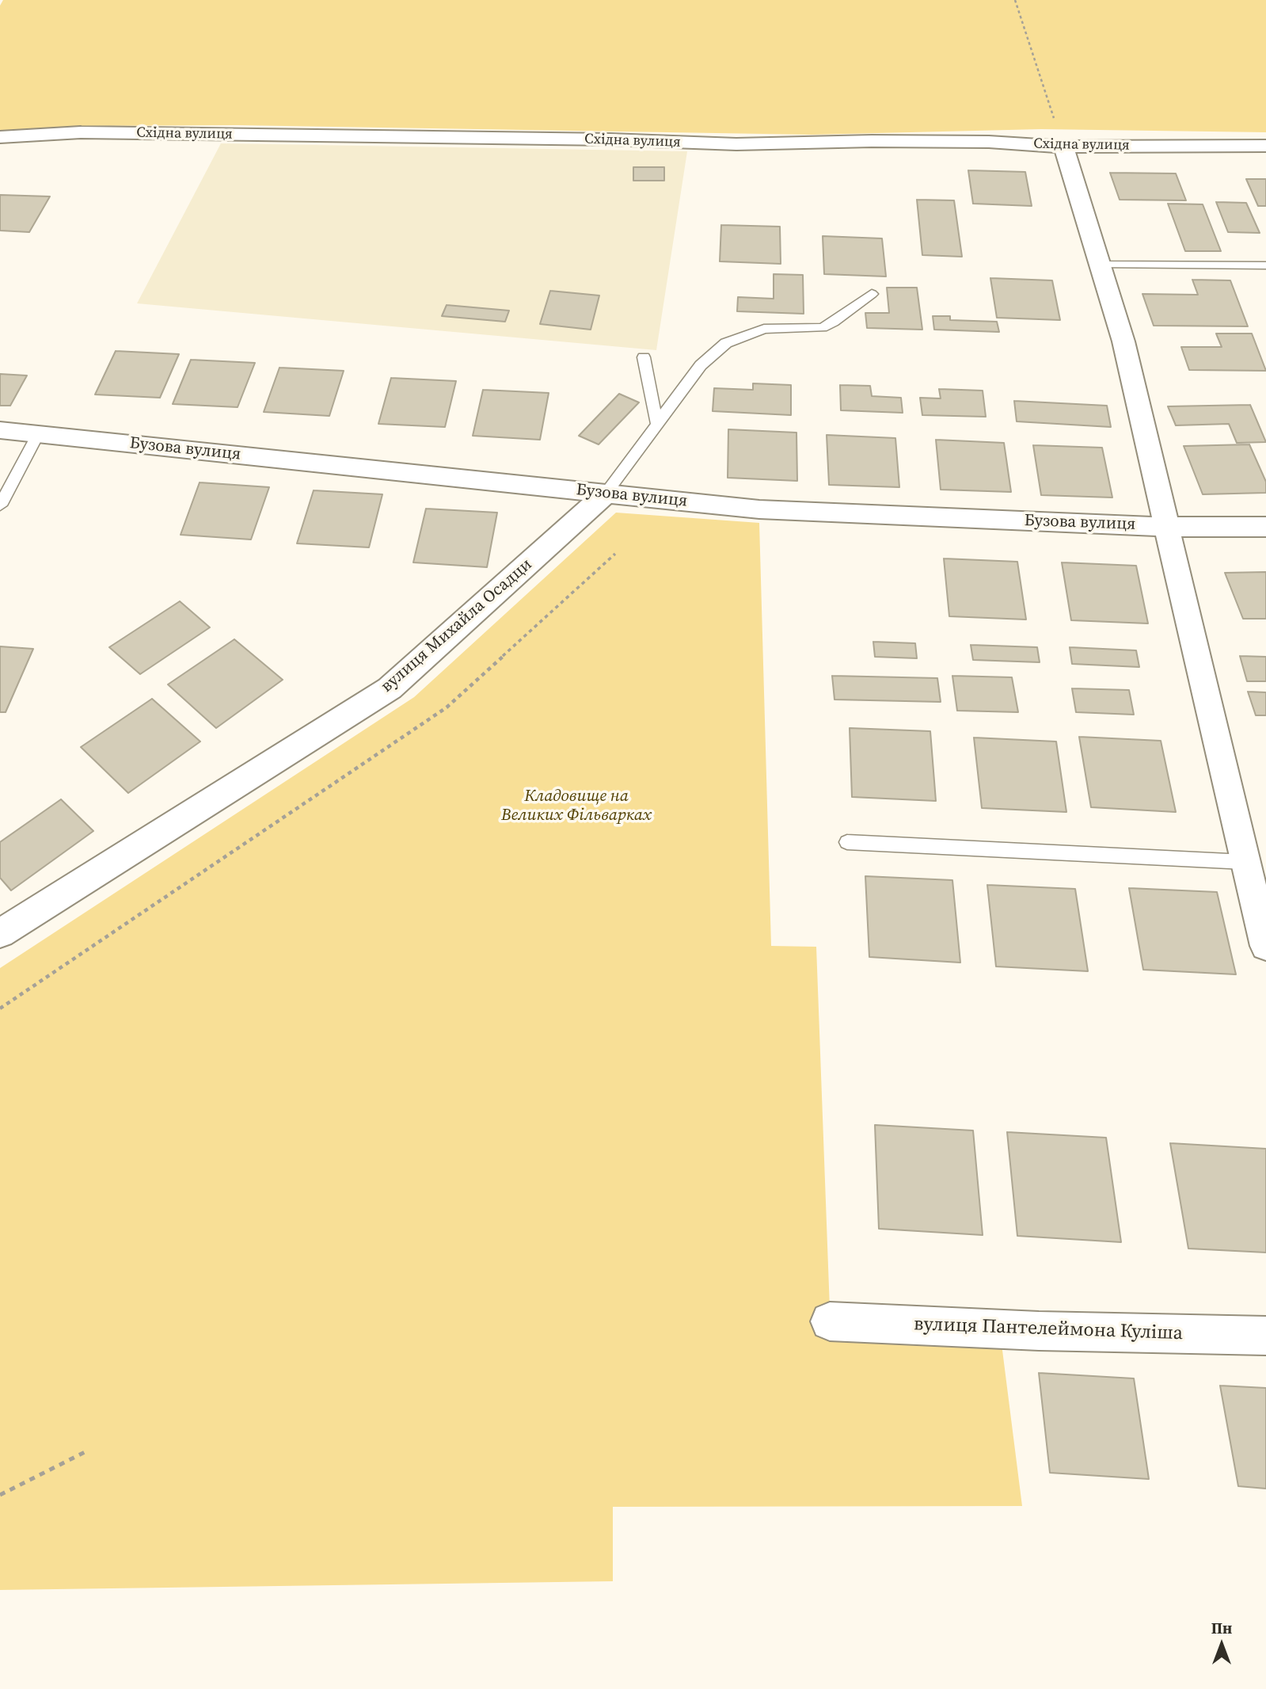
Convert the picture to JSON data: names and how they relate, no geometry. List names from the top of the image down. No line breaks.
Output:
{"streets":{"street":["Східна вулиця","Бузова вулиця","вулиця Михайла Осадци","вулиця Пантелеймона Куліша"]},"crossings":[["Бузова вулиця","вулиця Михайла Осадци"]],"parks":["Кладовище на Великих Фільварках"],"north":"top"}
